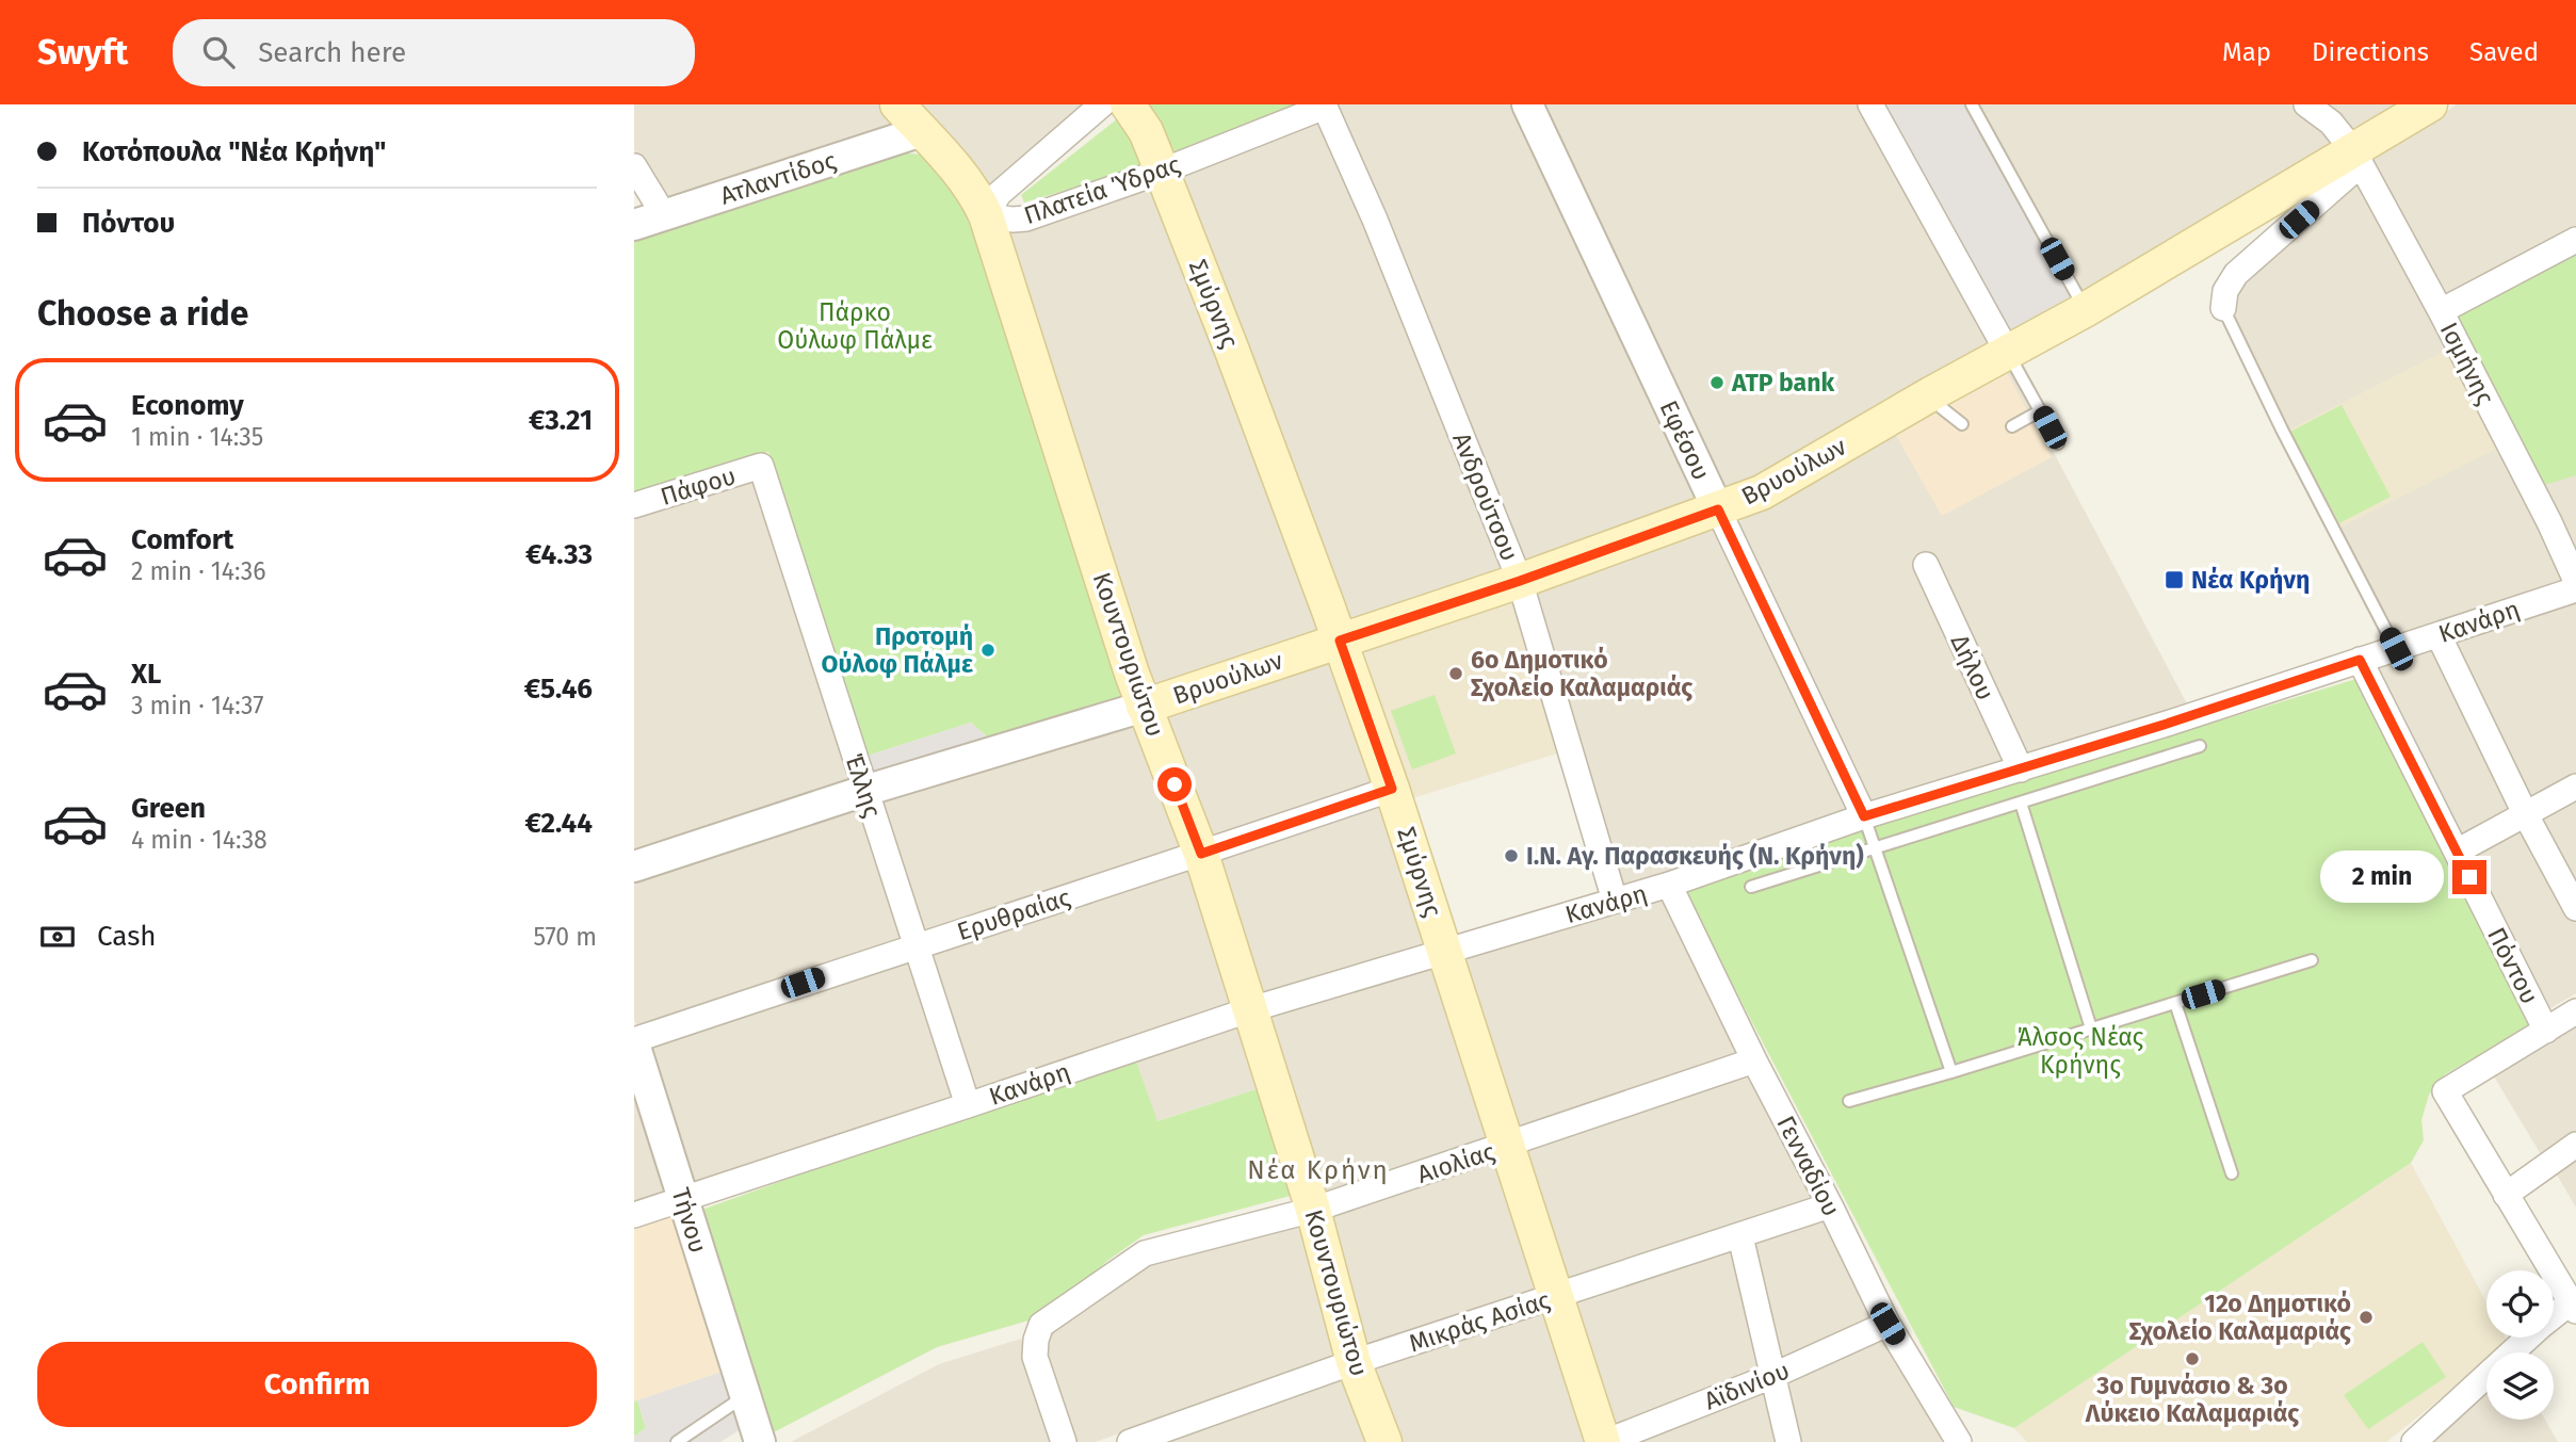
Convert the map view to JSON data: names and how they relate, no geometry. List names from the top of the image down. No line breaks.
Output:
{"streets":{"main road":["Σμύρνης","Βρυούλων","Κουντουριώτου"],"street":["Ατλαντίδος","Πλατεία Ύδρας","Ισμήνης","Εφέσου","Πάφου","Ανδρούτσου","Κανάρη","Δήλου","Έλλης","Ερυθραίας","Πόντου","Αιολίας","Γενναδίου","Τήνου","Μικράς Ασίας","Αϊδινίου"]},"crossings":[["Ατλαντίδος","Κουντουριώτου"],["Πλατεία Ύδρας","Σμύρνης"],["Πλατεία Ύδρας","Ανδρούτσου"],["Πλατεία Ύδρας","Κουντουριώτου"],["Σμύρνης","Βρυούλων"],["Σμύρνης","Κανάρη"],["Σμύρνης","Ερυθραίας"],["Σμύρνης","Αιολίας"],["Σμύρνης","Μικράς Ασίας"],["Σμύρνης","Αϊδινίου"],["Ισμήνης","Βρυούλων"],["Εφέσου","Βρυούλων"],["Εφέσου","Κανάρη"],["Βρυούλων","Ανδρούτσου"],["Βρυούλων","Κουντουριώτου"],["Βρυούλων","Έλλης"],["Πάφου","Έλλης"],["Ανδρούτσου","Κανάρη"],["Κανάρη","Κουντουριώτου"],["Κανάρη","Δήλου"],["Κανάρη","Έλλης"],["Κανάρη","Πόντου"],["Κανάρη","Γενναδίου"],["Κανάρη","Τήνου"],["Κουντουριώτου","Ερυθραίας"],["Κουντουριώτου","Αιολίας"],["Κουντουριώτου","Μικράς Ασίας"],["Έλλης","Ερυθραίας"],["Ερυθραίας","Τήνου"],["Αιολίας","Γενναδίου"],["Γενναδίου","Μικράς Ασίας"],["Γενναδίου","Αϊδινίου"]],"districts":["Νέα Κρήνη"],"parks":["Πάρκο Ούλωφ Πάλμε","Άλσος Νέας Κρήνης"],"places":{"other":["ATP bank","Προτομή Ούλοφ Πάλμε","6ο Δημοτικό Σχολείο Καλαμαριάς","Ι.Ν. Αγ. Παρασκευής (Ν. Κρήνη)","12ο Δημοτικό Σχολείο Καλαμαριάς","3ο Γυμνάσιο & 3ο Λύκειο Καλαμαριάς"],"transit":["Νέα Κρήνη"]},"page":{"header":"Swyft","search":"Search here","nav":["Map","Directions","Saved"],"banner":["Κοτόπουλα \"Νέα Κρήνη\"","Πόντου"],"heading":"Choose a ride","list":[{"name":"Economy","note":"1 min · 14:35","value":"€3.21"},{"name":"Comfort","note":"2 min · 14:36","value":"€4.33"},{"name":"XL","note":"3 min · 14:37","value":"€5.46"},{"name":"Green","note":"4 min · 14:38","value":"€2.44"}],"bubble":"2 min","pay":["Cash","570 m"],"buttons":"Confirm"}}
